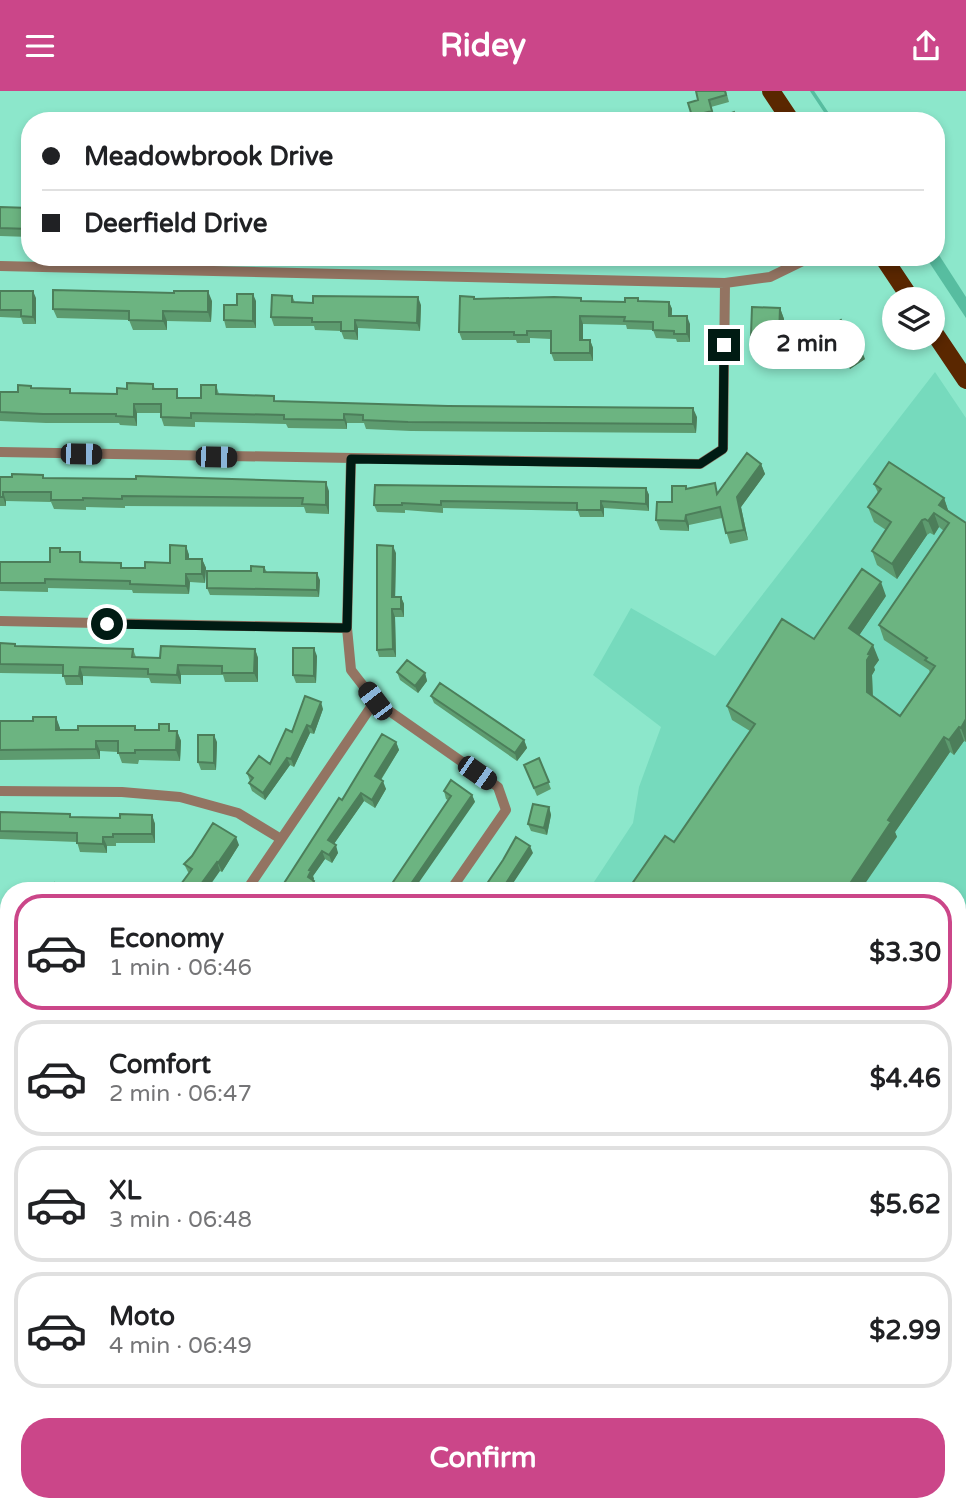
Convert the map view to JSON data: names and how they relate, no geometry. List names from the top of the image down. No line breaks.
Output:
{"page":{"header":"Ridey","banner":["Meadowbrook Drive","Deerfield Drive"],"bubble":"2 min","list":[{"name":"Economy","note":"1 min · 06:46","value":"$3.30"},{"name":"Comfort","note":"2 min · 06:47","value":"$4.46"},{"name":"XL","note":"3 min · 06:48","value":"$5.62"},{"name":"Moto","note":"4 min · 06:49","value":"$2.99"}],"buttons":"Confirm"}}
